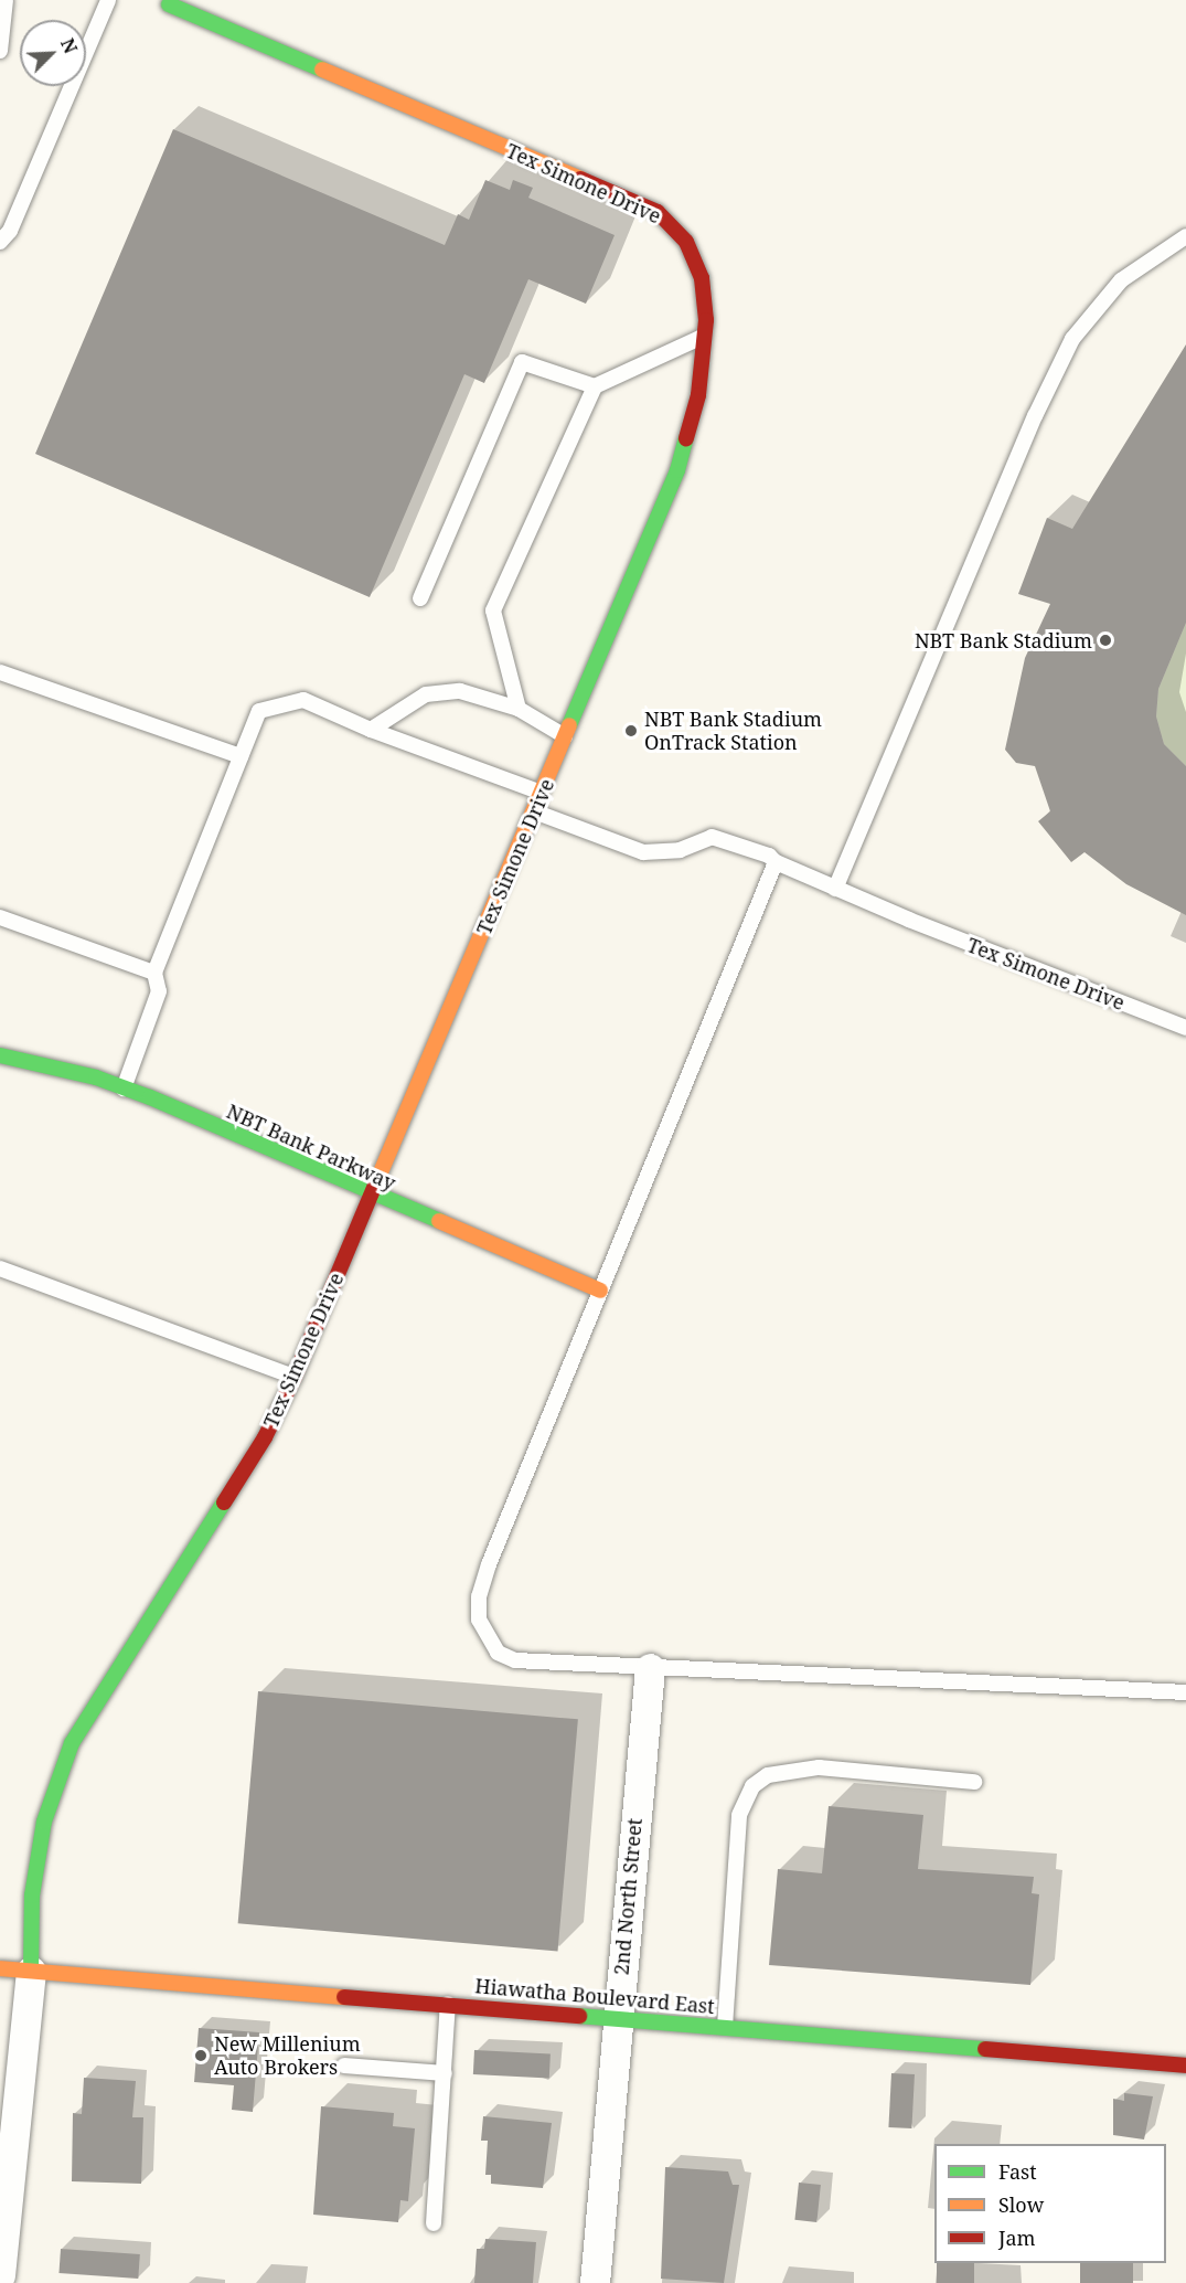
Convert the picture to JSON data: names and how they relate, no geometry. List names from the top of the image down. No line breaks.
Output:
{"streets":{"street":["Tex Simone Drive","NBT Bank Parkway","2nd North Street","Hiawatha Boulevard East"]},"crossings":[["Tex Simone Drive","NBT Bank Parkway"],["Tex Simone Drive","Hiawatha Boulevard East"],["2nd North Street","Hiawatha Boulevard East"]],"places":["NBT Bank Stadium","NBT Bank Stadium OnTrack Station","New Millenium Auto Brokers"],"legend":["Fast","Slow","Jam"],"north":"top right"}
